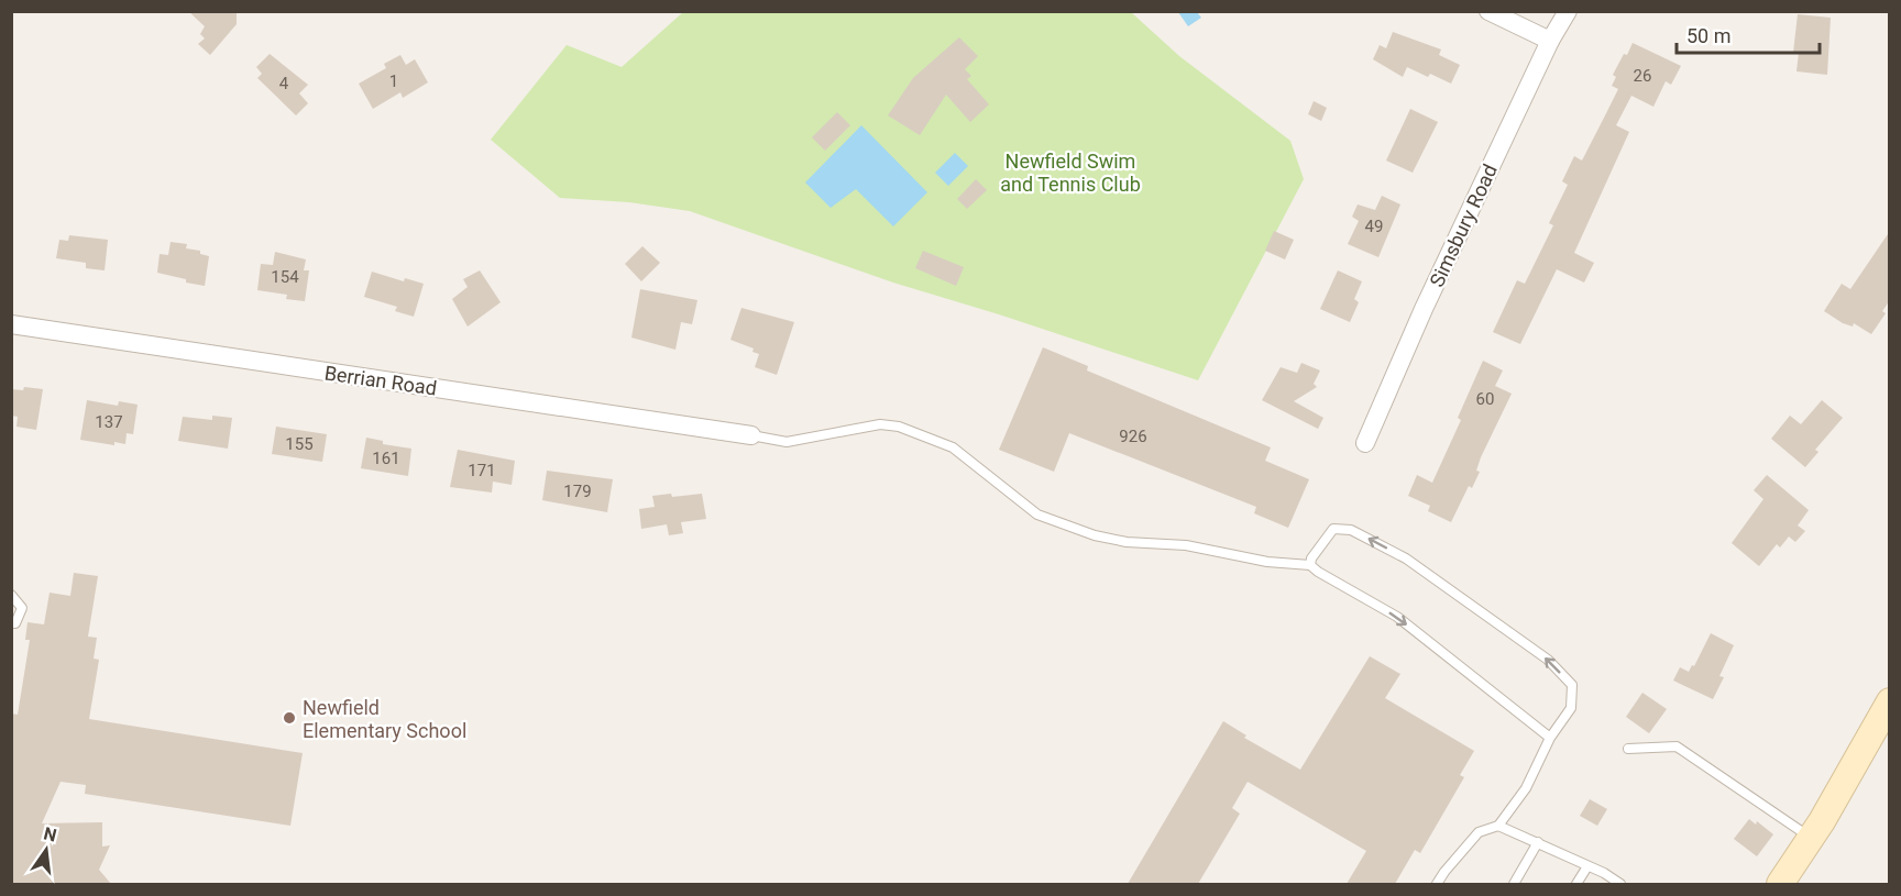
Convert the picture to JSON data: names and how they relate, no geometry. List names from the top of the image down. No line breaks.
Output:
{"streets":{"street":["Simsbury Road","Berrian Road"]},"parks":["Newfield Swim and Tennis Club"],"places":["Newfield Elementary School"],"house_numbers":["26","1","4","49","154","60","137","926","155","161","171","179"],"scale_bar":"50 m","north":"top"}
